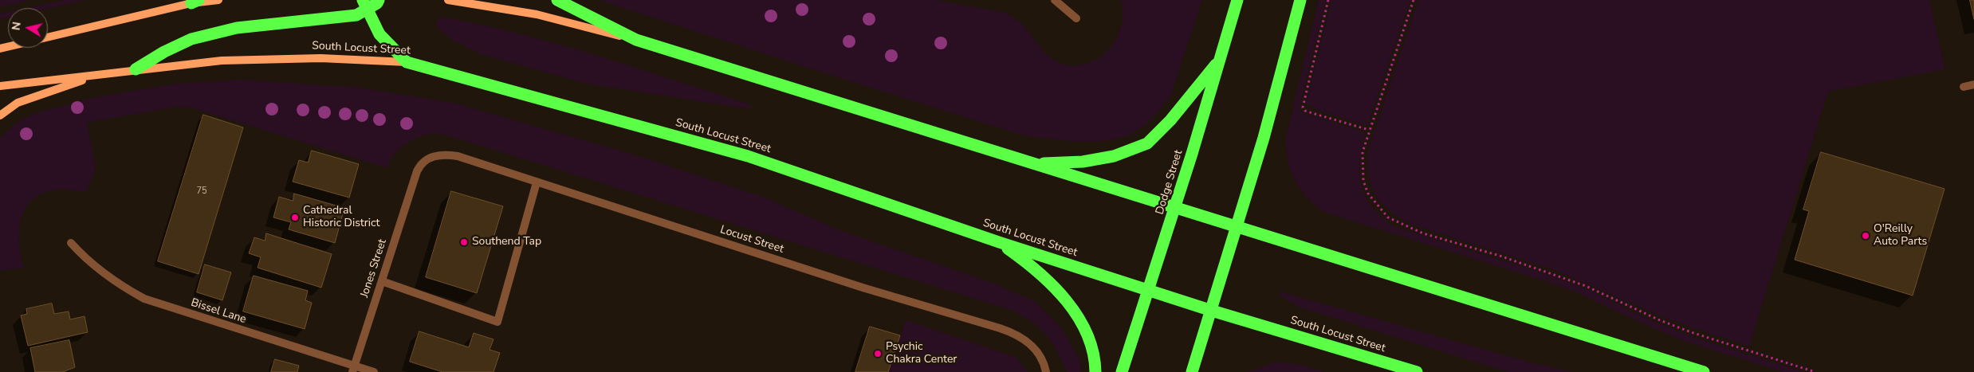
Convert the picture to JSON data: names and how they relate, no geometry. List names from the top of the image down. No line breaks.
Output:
{"streets":{"highway":["South Locust Street","Dodge Street"],"street":["Locust Street","Jones Street","Bissel Lane"]},"crossings":[["South Locust Street","Dodge Street"],["Locust Street","Jones Street"],["Jones Street","Bissel Lane"]],"places":["Cathedral Historic District","O'Reilly Auto Parts","Southend Tap","Psychic Chakra Center"],"house_numbers":["75"],"north":"left"}
